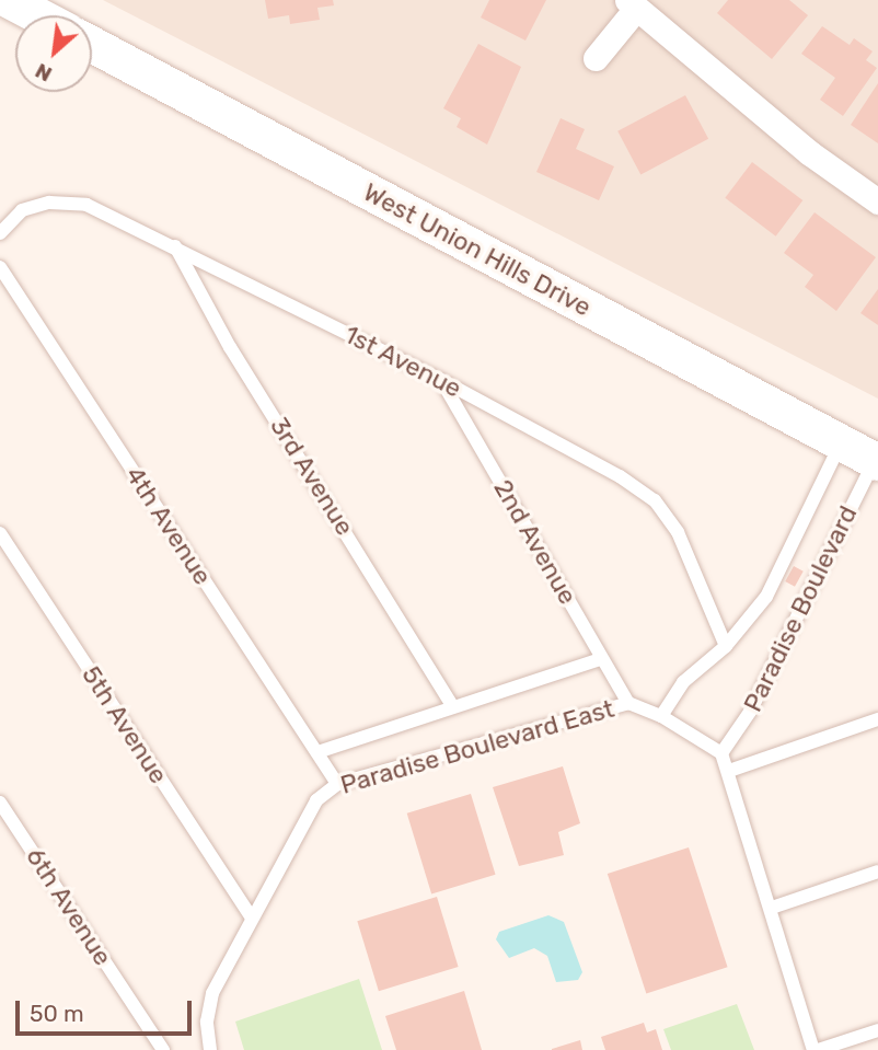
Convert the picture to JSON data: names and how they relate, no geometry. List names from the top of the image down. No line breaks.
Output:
{"streets":{"main road":["West Union Hills Drive"],"lane":["1st Avenue","3rd Avenue","4th Avenue","2nd Avenue","Paradise Boulevard","5th Avenue","Paradise Boulevard East","6th Avenue"]},"crossings":[["West Union Hills Drive","Paradise Boulevard"],["1st Avenue","3rd Avenue"],["1st Avenue","2nd Avenue"],["1st Avenue","Paradise Boulevard"],["4th Avenue","Paradise Boulevard East"],["2nd Avenue","Paradise Boulevard East"],["Paradise Boulevard","Paradise Boulevard East"],["5th Avenue","Paradise Boulevard East"]],"scale_bar":"50 m","north":"bottom left"}
